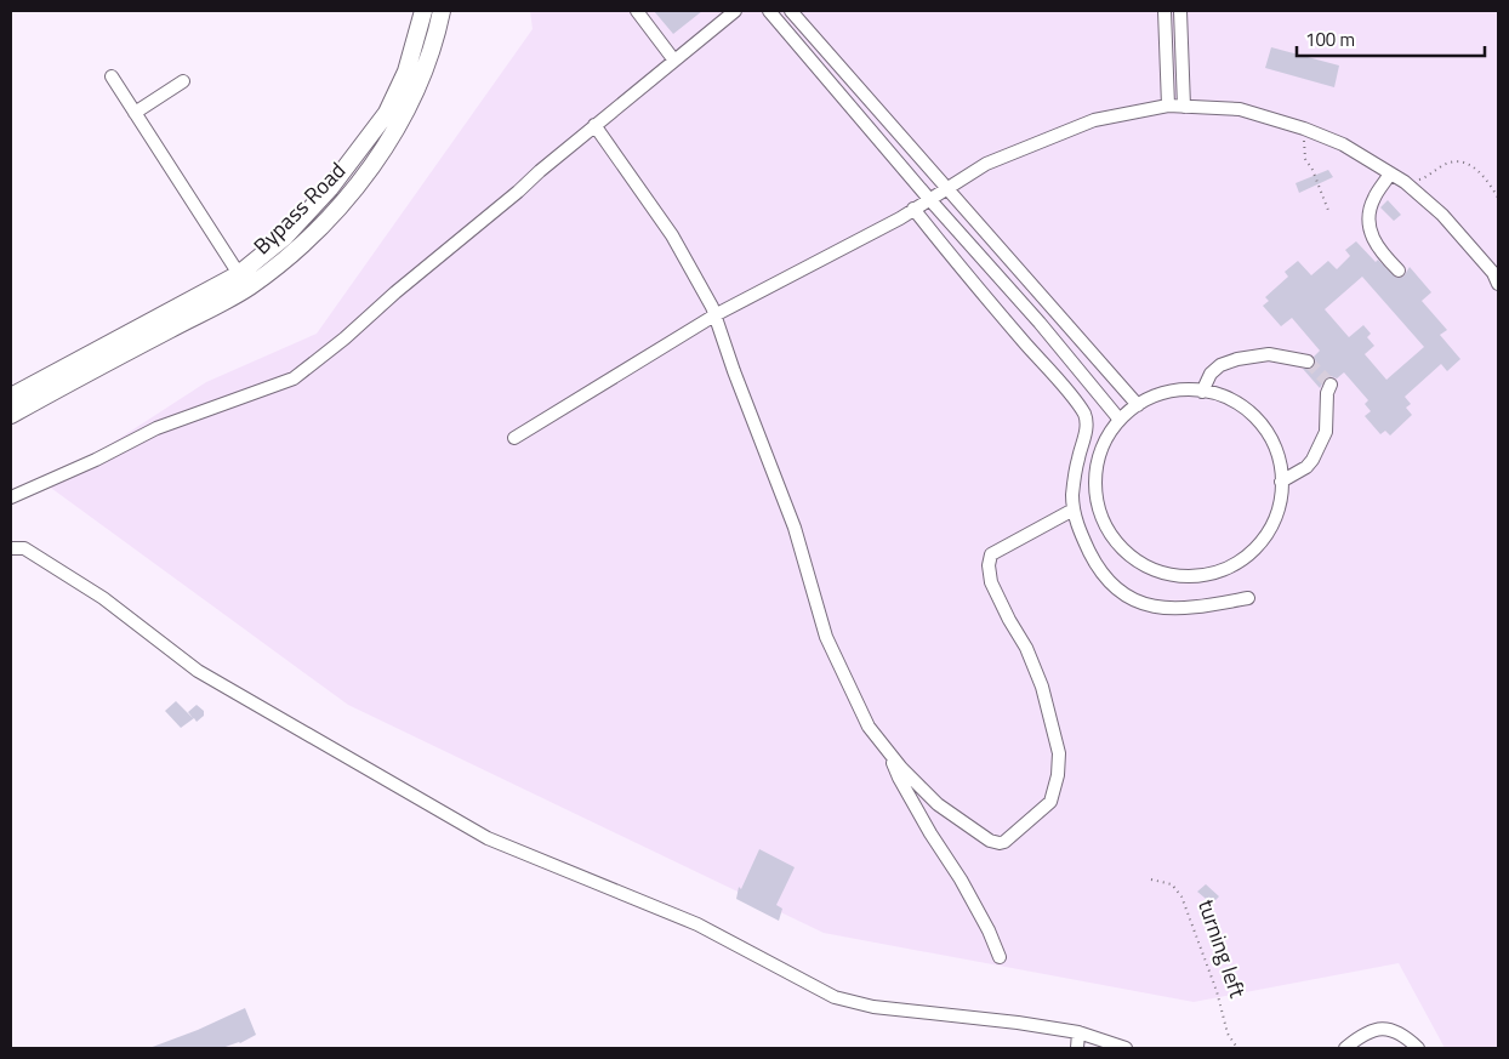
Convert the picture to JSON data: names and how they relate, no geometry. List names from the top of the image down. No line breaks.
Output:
{"streets":{"main road":["Bypass Road"],"path":["turning left"]},"scale_bar":"100 m"}
